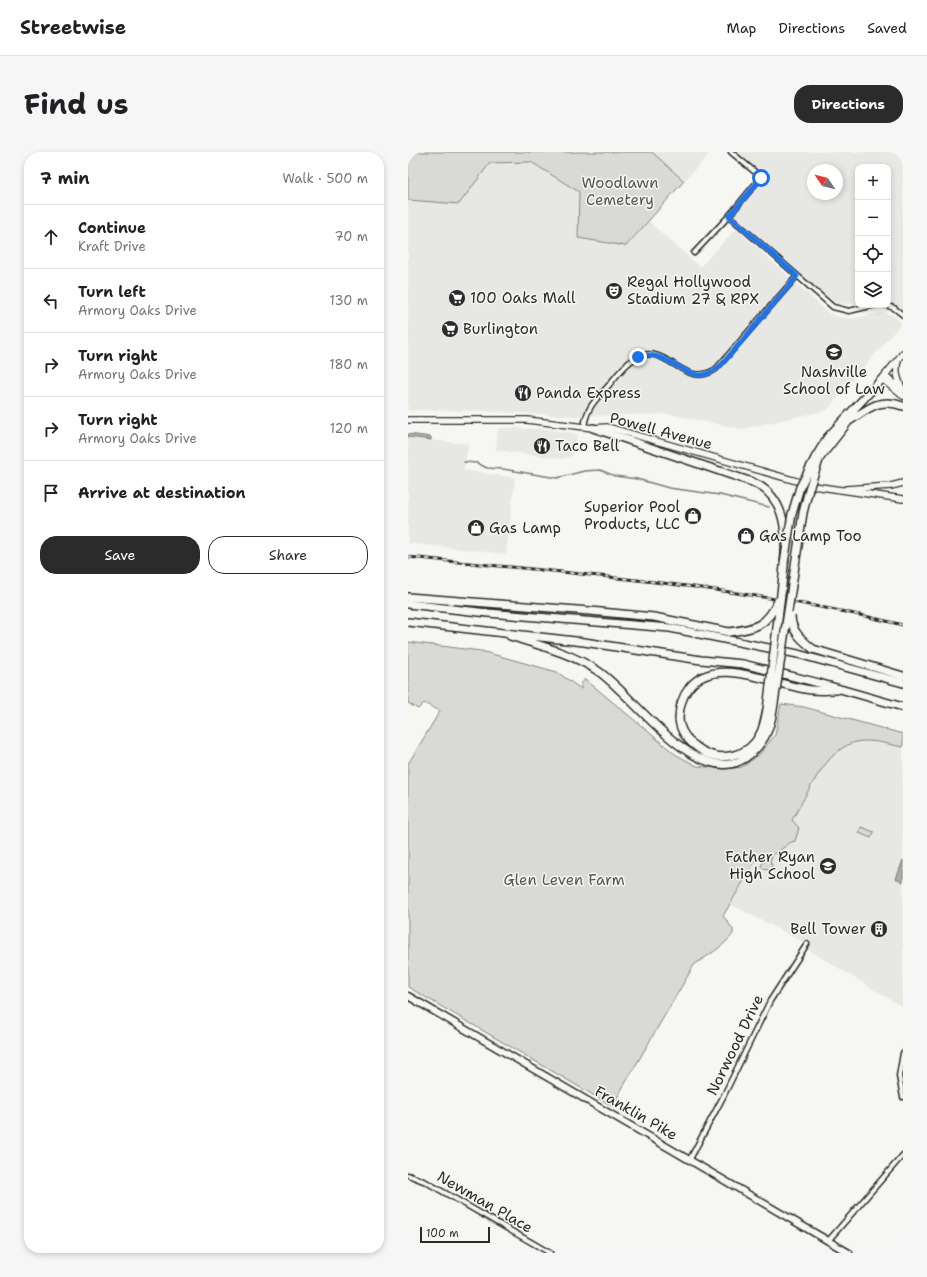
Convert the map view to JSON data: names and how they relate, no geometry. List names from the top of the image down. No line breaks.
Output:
{"streets":{"main road":["Powell Avenue","Franklin Pike"],"street":["Norwood Drive","Newman Place"]},"crossings":[["Norwood Drive","Franklin Pike"]],"parks":["Woodlawn Cemetery","Glen Leven Farm"],"places":{"theatre":["Regal Hollywood Stadium 27 & RPX"],"supermarket":["100 Oaks Mall","Burlington"],"school or university":["Nashville School of Law","Father Ryan High School"],"restaurant":["Panda Express","Taco Bell"],"shop":["Superior Pool Products, LLC","Gas Lamp","Gas Lamp Too"],"building":["Bell Tower"]},"scale_bar":"100 m","north":"top left","page":{"header":"Streetwise","nav":["Map","Directions","Saved"],"title":"Find us","buttons":["Directions",["Save","Share"]],"heading":["7 min","Walk · 500 m"],"map_buttons":["+","−"],"list":[["Continue","Kraft Drive","70 m"],["Turn left","Armory Oaks Drive","130 m"],["Turn right","Armory Oaks Drive","180 m"],["Turn right","Armory Oaks Drive","120 m"],"Arrive at destination"],"scale":"100 m"}}
